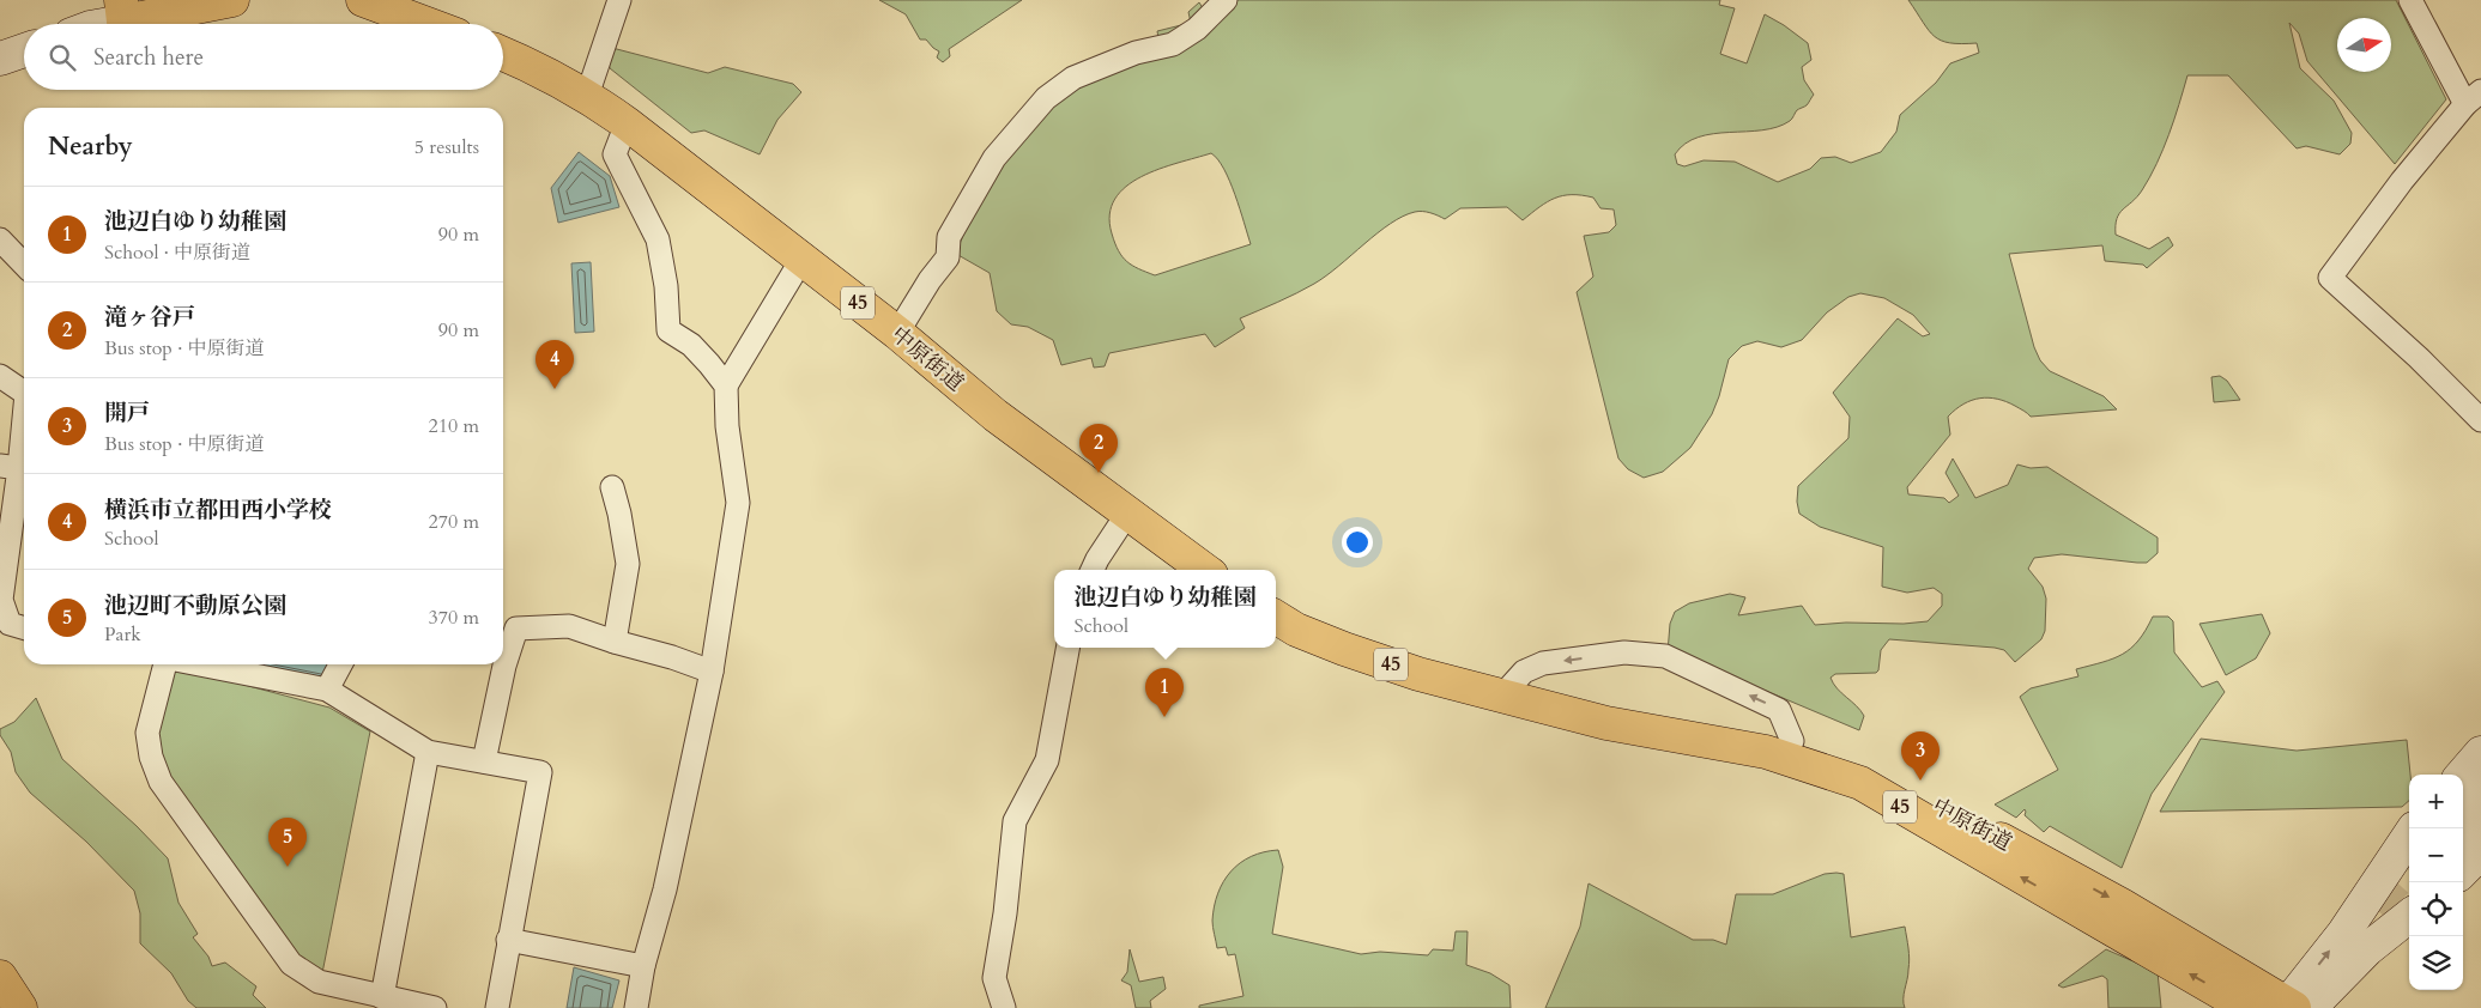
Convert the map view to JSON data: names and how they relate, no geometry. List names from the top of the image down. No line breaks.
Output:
{"streets":{"main road":["45","中原街道"]},"north":"right","page":{"search":"Search here","heading":["Nearby","5 results"],"list":[{"mark":"1","name":"池辺白ゆり幼稚園","note":"School · 中原街道","value":"90 m"},{"mark":"2","name":"滝ヶ谷戸","note":"Bus stop · 中原街道","value":"90 m"},{"mark":"3","name":"開戸","note":"Bus stop · 中原街道","value":"210 m"},{"mark":"4","name":"横浜市立都田西小学校","note":"School","value":"270 m"},{"mark":"5","name":"池辺町不動原公園","note":"Park","value":"370 m"}],"pins":["4","2","1","3","5"],"popup":["池辺白ゆり幼稚園","School"],"map_buttons":["+","−"]}}
